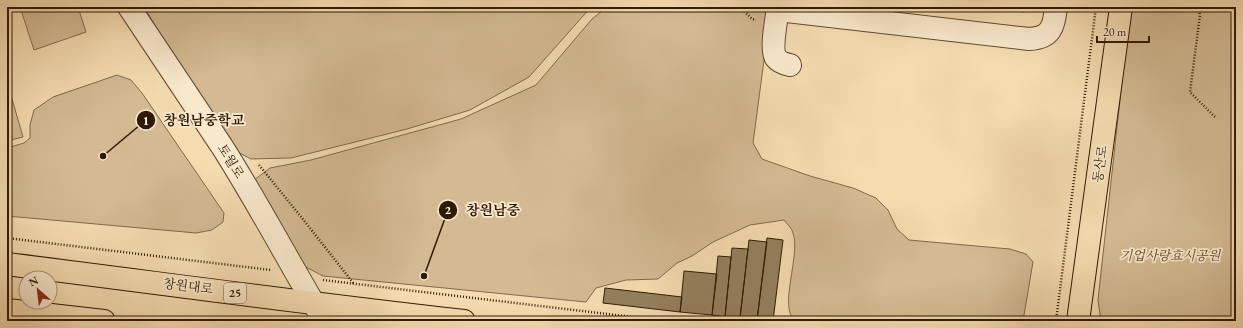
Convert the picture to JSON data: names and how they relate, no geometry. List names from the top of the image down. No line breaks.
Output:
{"streets":{"main road":["동산로","창원대로","25"],"street":["토월로"]},"crossings":[["토월로","창원대로"]],"parks":["기업사랑효시공원"],"places":["창원남중학교","창원남중"],"scale_bar":"20 m","north":"top left"}
